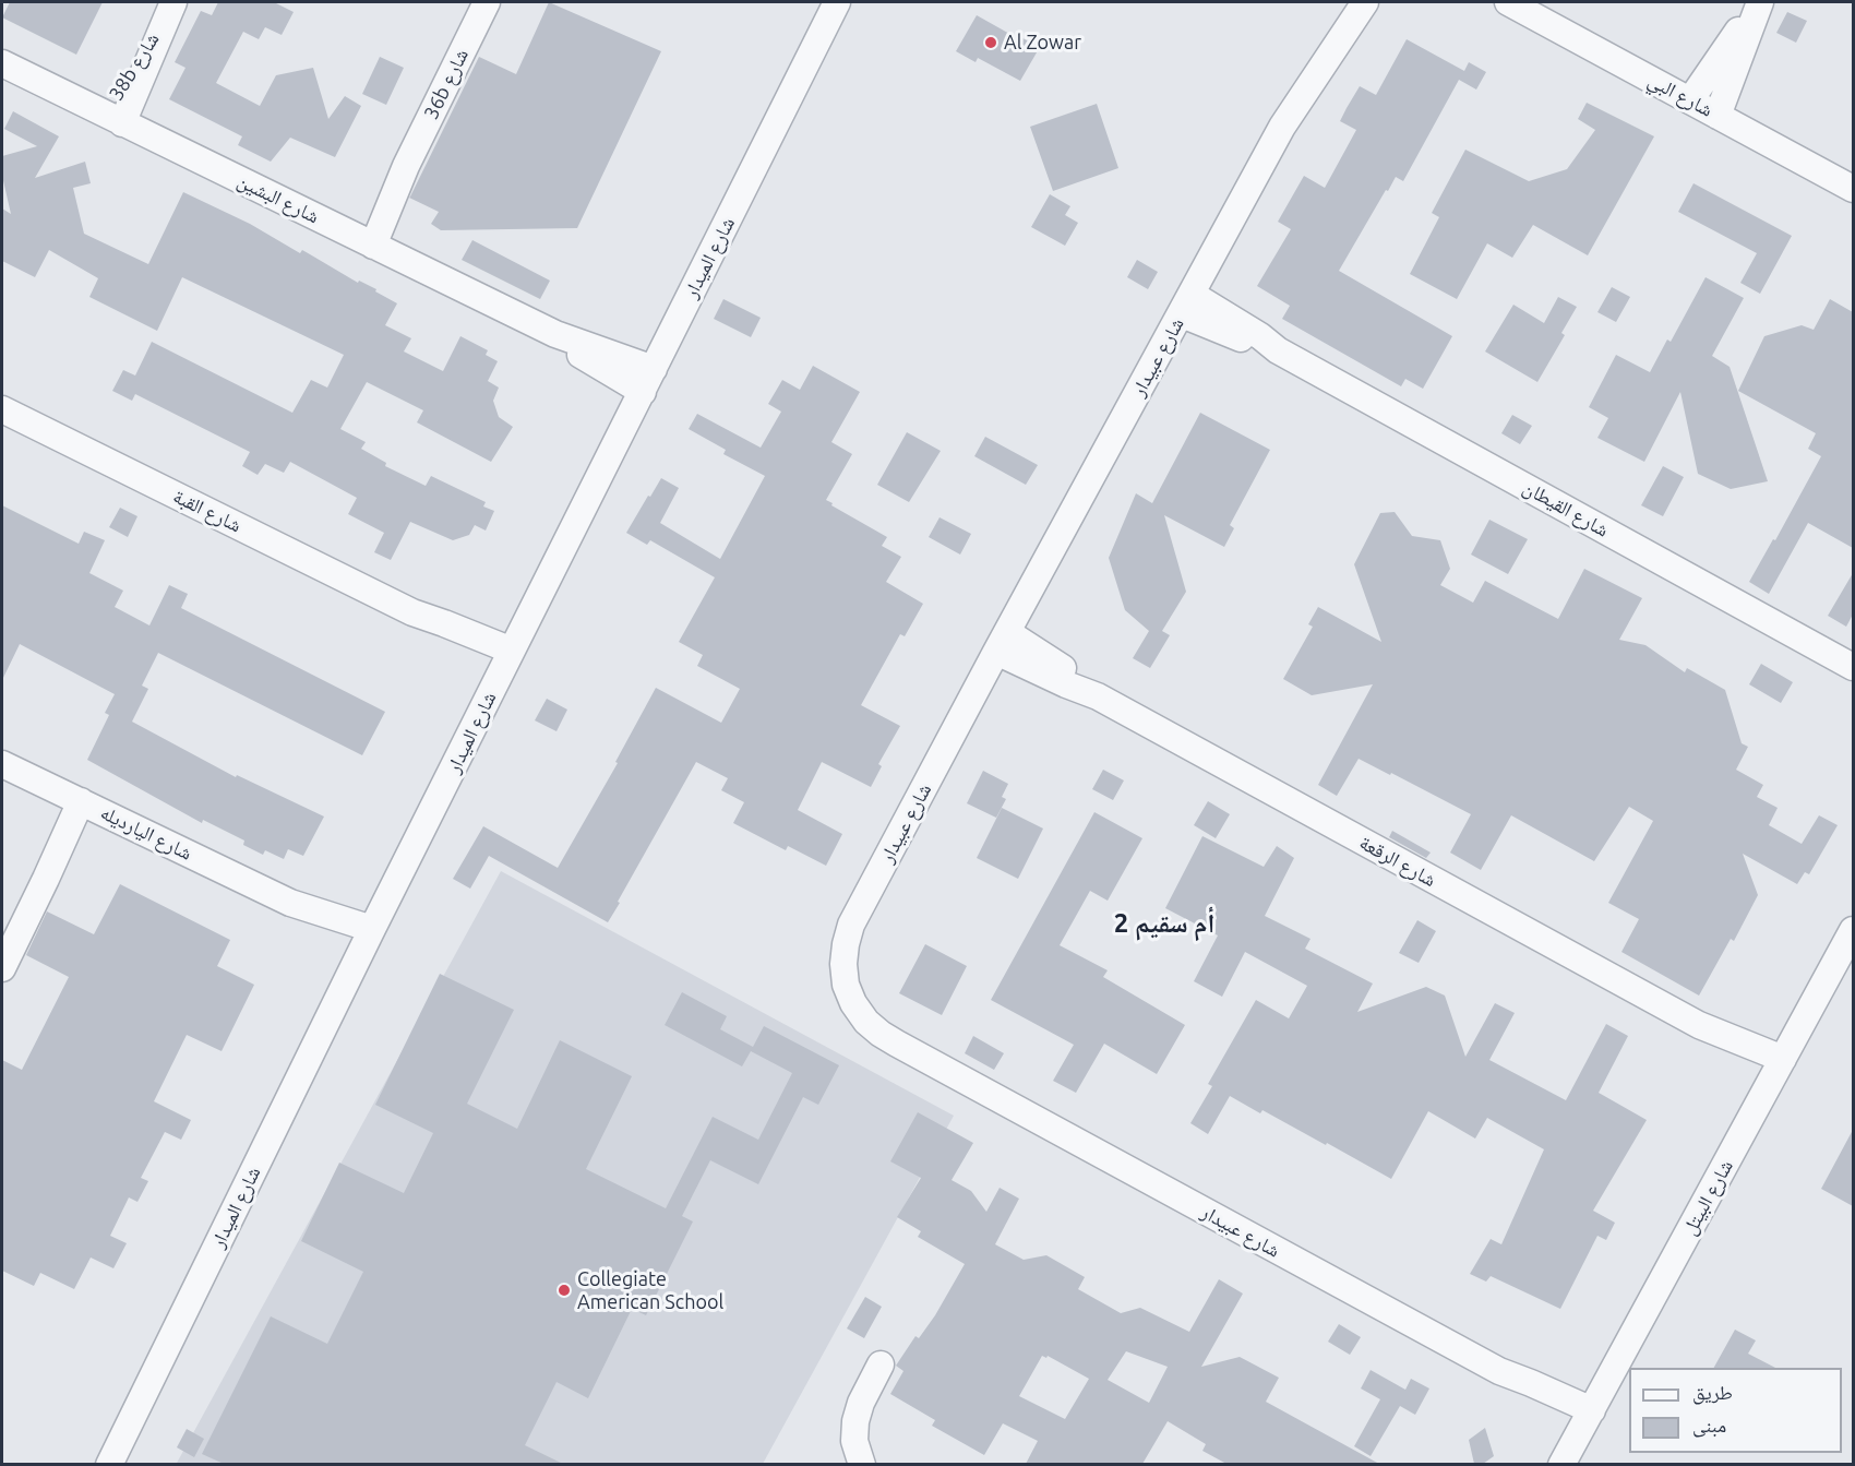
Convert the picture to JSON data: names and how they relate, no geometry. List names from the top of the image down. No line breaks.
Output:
{"streets":{"street":["38b شارع","36b شارع","شارع البي","شارع البشين","شارع الميدار","شارع عبيدار","شارع القيطان","شارع القبة","شارع اليارديله","شارع الرقعة","شارع البيتل"]},"crossings":[["38b شارع","شارع البشين"],["36b شارع","شارع البشين"],["شارع البشين","شارع الميدار"],["شارع الميدار","شارع القبة"],["شارع الميدار","شارع اليارديله"],["شارع عبيدار","شارع القيطان"],["شارع عبيدار","شارع الرقعة"],["شارع عبيدار","شارع البيتل"],["شارع الرقعة","شارع البيتل"]],"districts":["أم سقيم 2"],"places":["Al Zowar","Collegiate American School"],"legend":["طريق","مبنى"]}
